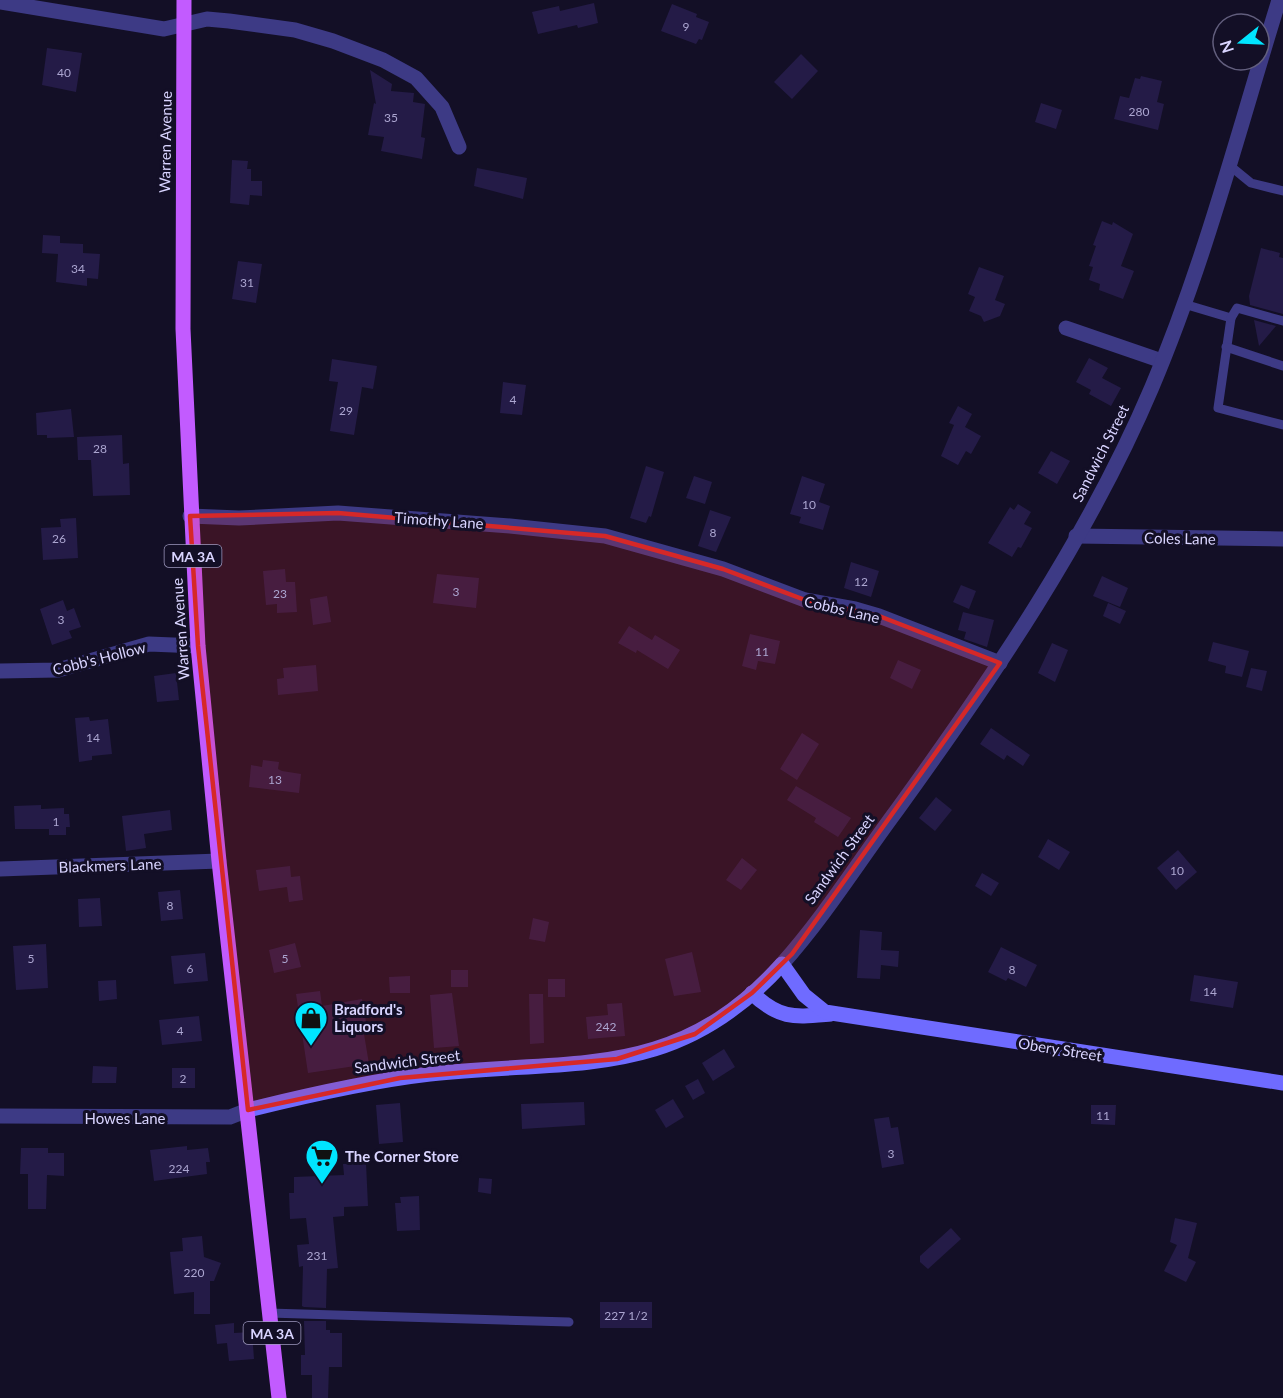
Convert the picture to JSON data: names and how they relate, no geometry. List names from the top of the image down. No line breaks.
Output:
{"streets":{"main road":["Warren Avenue","Sandwich Street","MA 3A","Obery Street"],"street":["Timothy Lane","Coles Lane","Cobbs Lane","Cobb's Hollow","Blackmers Lane","Howes Lane"]},"crossings":[["Warren Avenue","Sandwich Street"],["Warren Avenue","Timothy Lane"],["Warren Avenue","MA 3A"],["Warren Avenue","Cobb's Hollow"],["Warren Avenue","Blackmers Lane"],["Warren Avenue","Howes Lane"],["Sandwich Street","Coles Lane"],["Sandwich Street","MA 3A"],["Sandwich Street","Cobbs Lane"],["Sandwich Street","Obery Street"],["Sandwich Street","Howes Lane"],["Timothy Lane","Cobbs Lane"],["MA 3A","Howes Lane"]],"places":{"shop":["Bradford's Liquors"],"supermarket":["The Corner Store"]},"house_numbers":["9","40","280","35","34","31","4","29","28","10","8","26","12","3","23","3","11","14","13","1","10","8","5","5","6","8","14","242","4","2","11","3","224","231","220","227 1/2"],"north":"left"}
